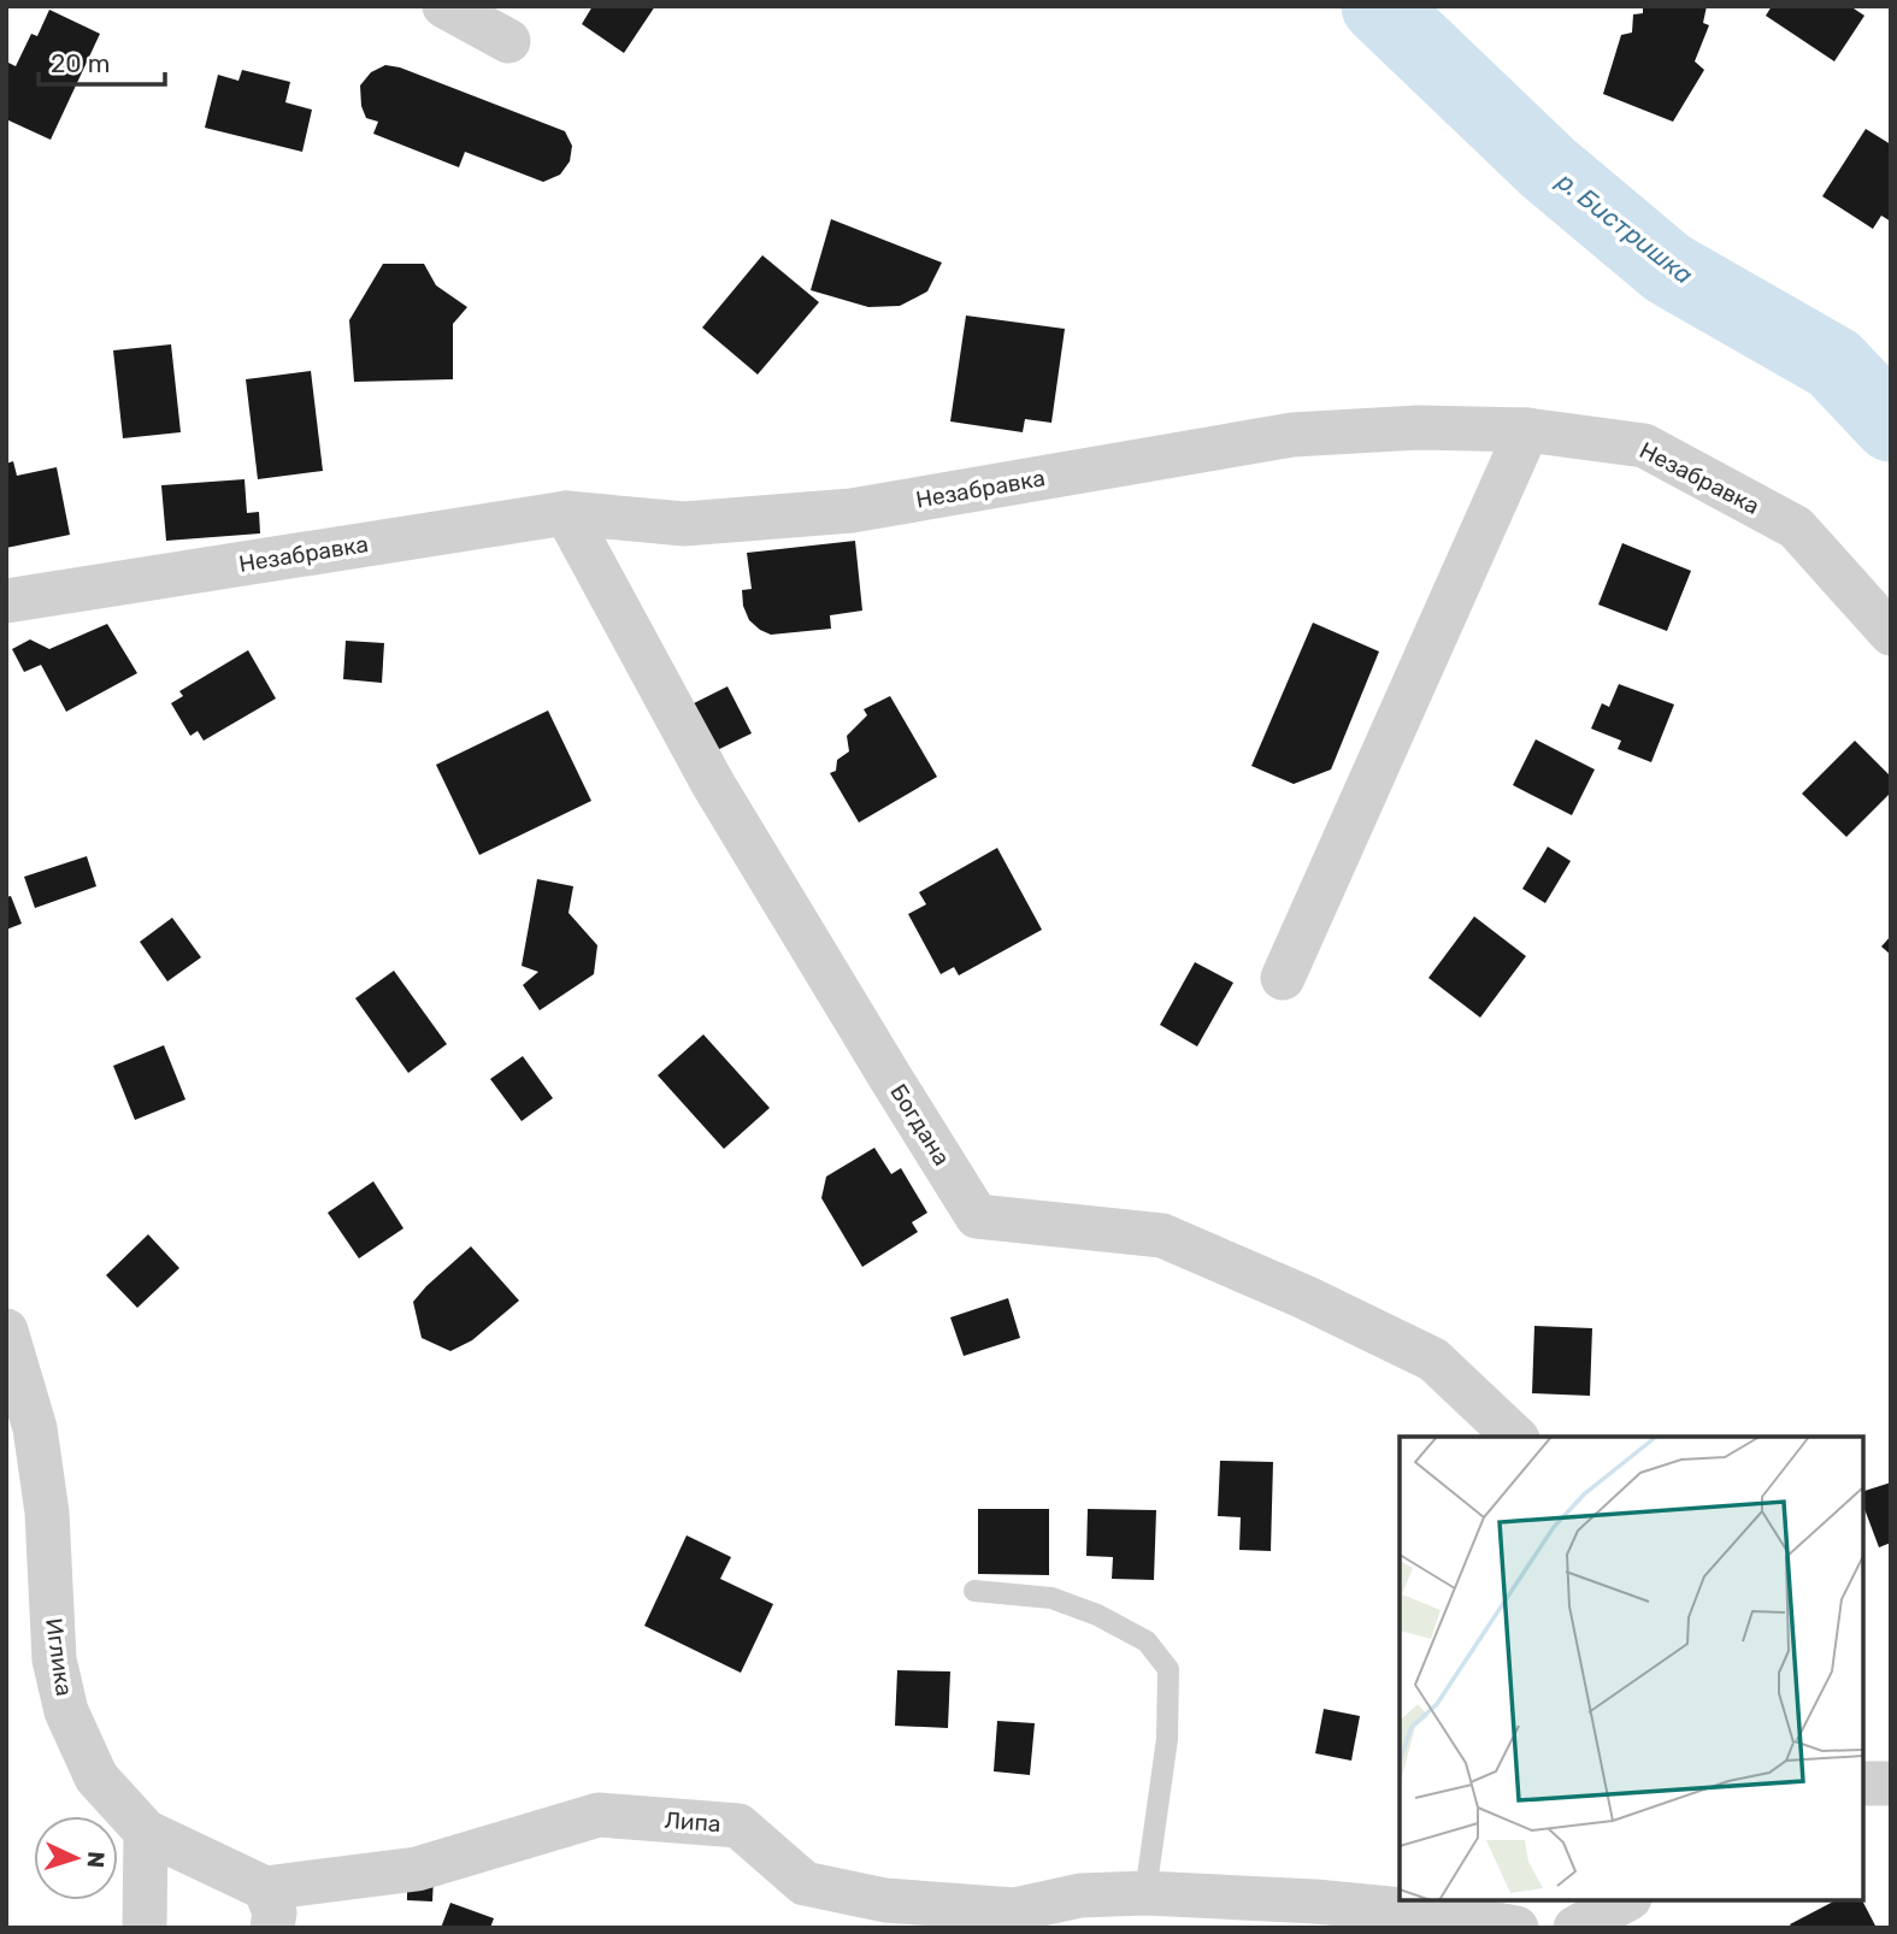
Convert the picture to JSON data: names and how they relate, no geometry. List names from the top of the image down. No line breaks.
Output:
{"streets":{"street":["Незабравка","Богдана","Иглика","Липа"]},"crossings":[["Незабравка","Богдана"],["Иглика","Липа"]],"water":["р. Бистришка"],"scale_bar":"20 m","north":"right"}
